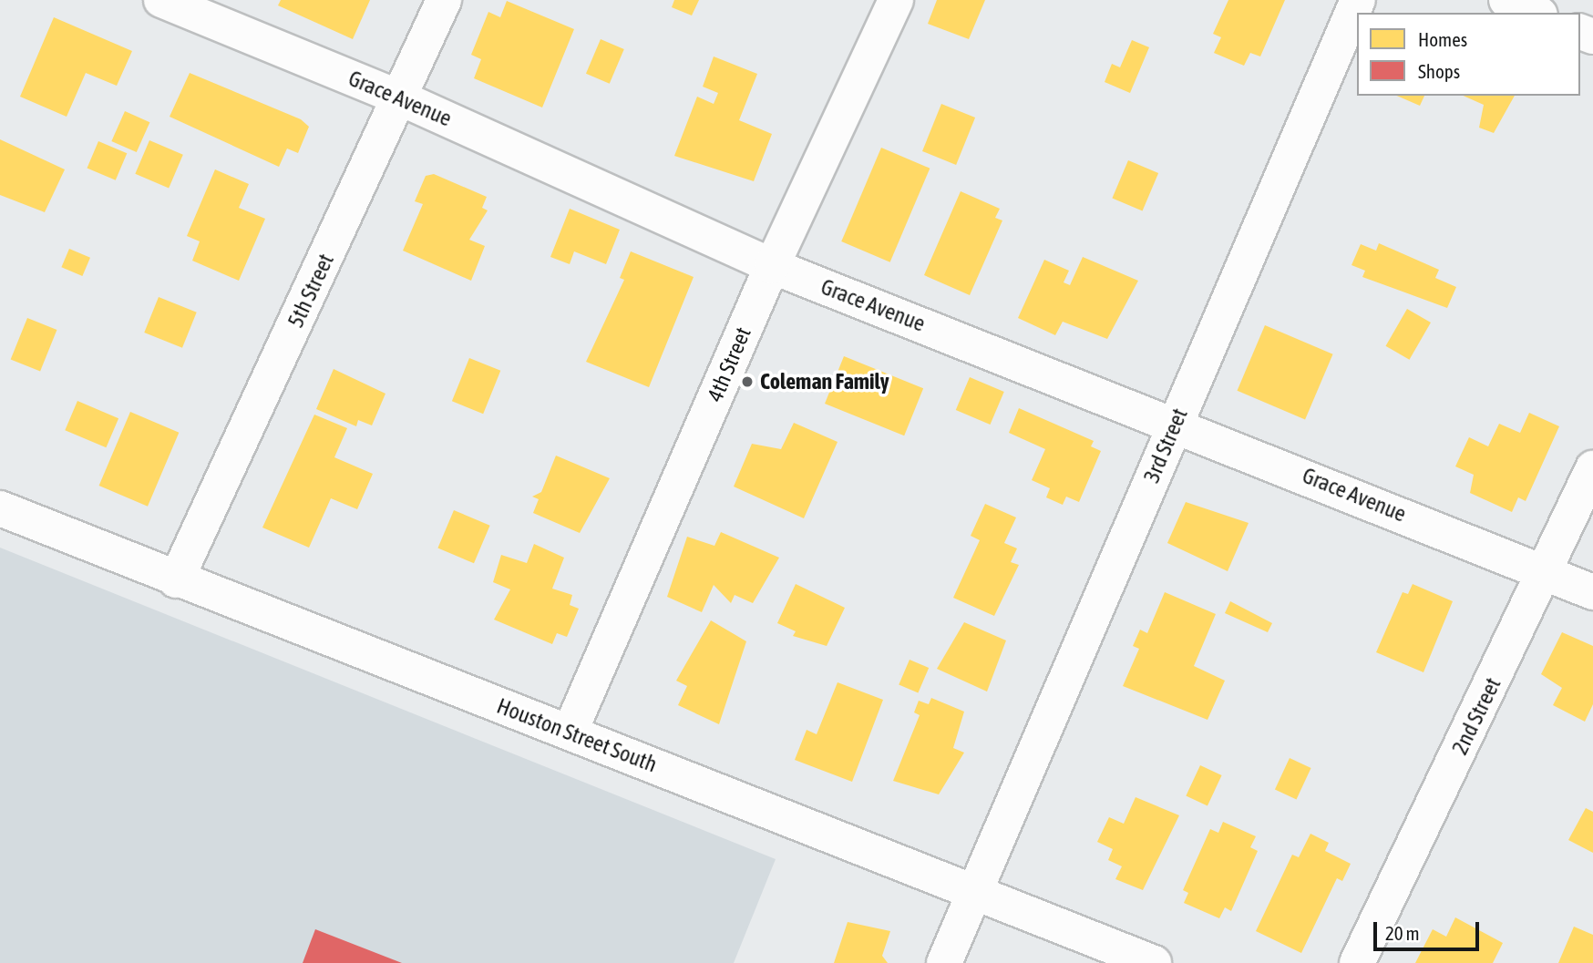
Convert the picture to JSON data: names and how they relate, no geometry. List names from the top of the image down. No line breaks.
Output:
{"streets":{"street":["Grace Avenue","5th Street","4th Street","3rd Street","2nd Street","Houston Street South"]},"crossings":[["Grace Avenue","5th Street"],["Grace Avenue","4th Street"],["Grace Avenue","3rd Street"],["Grace Avenue","2nd Street"],["5th Street","Houston Street South"],["4th Street","Houston Street South"],["3rd Street","Houston Street South"]],"places":["Coleman Family"],"legend":["Homes","Shops"],"scale_bar":"20 m"}
